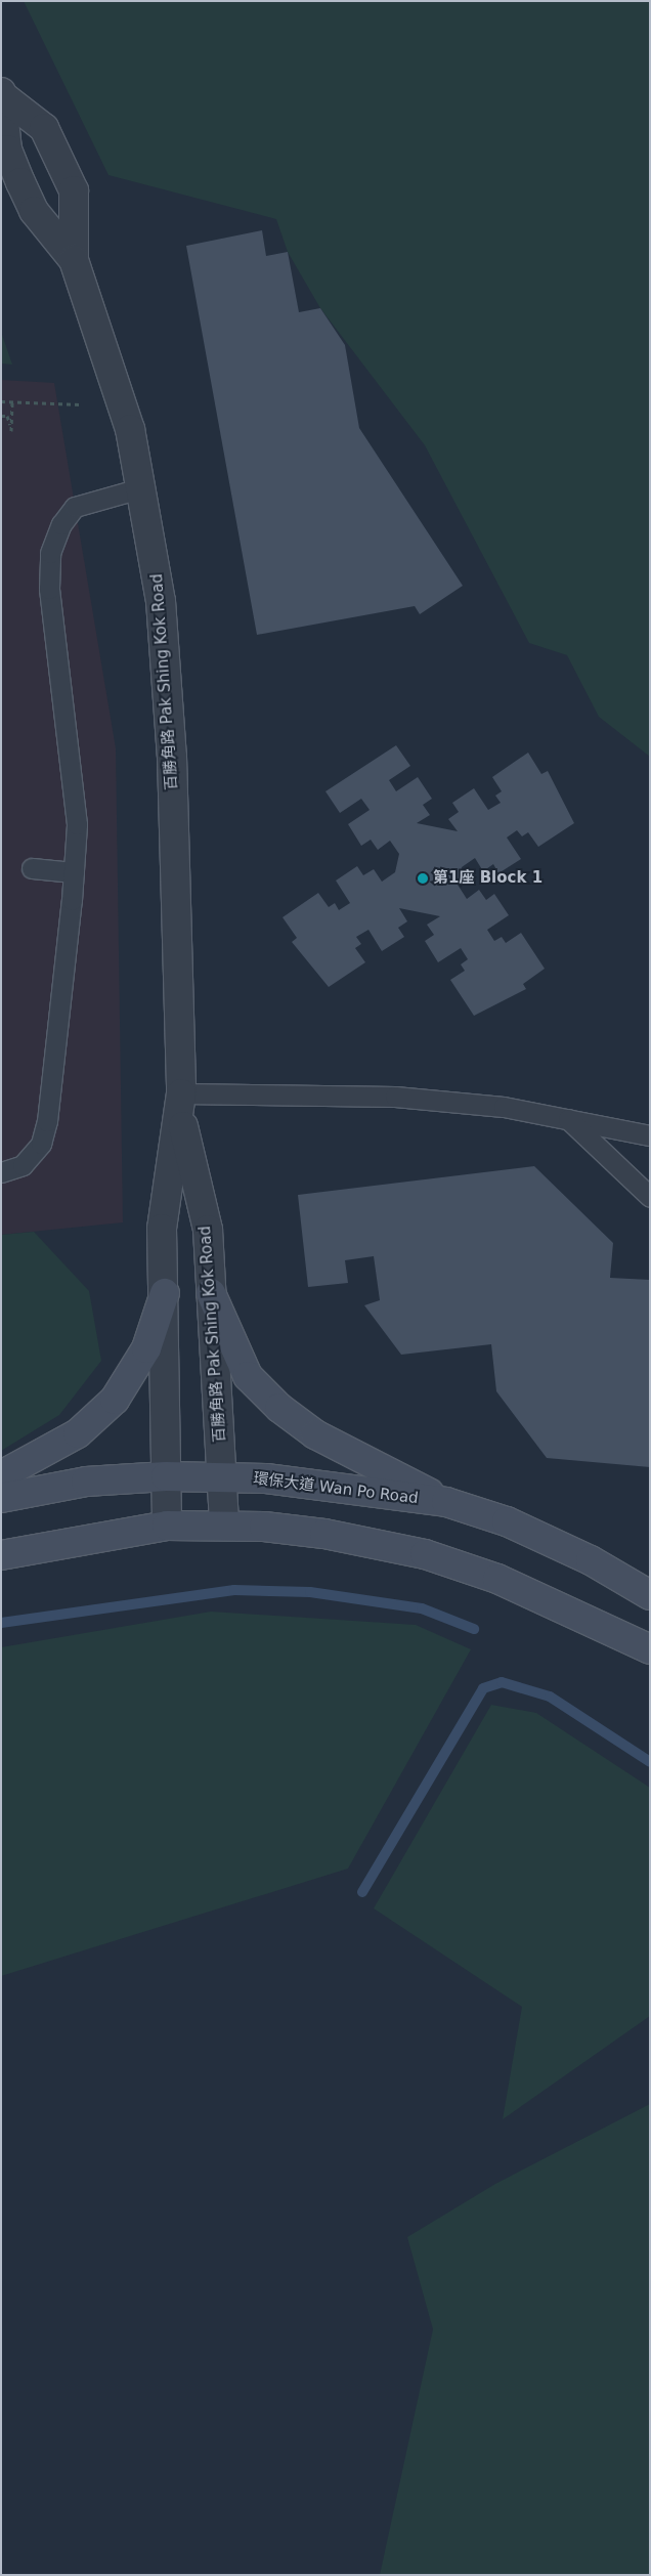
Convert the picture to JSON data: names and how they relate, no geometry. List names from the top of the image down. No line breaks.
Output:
{"streets":{"main road":["環保大道 Wan Po Road"],"street":["百勝角路 Pak Shing Kok Road"]},"crossings":[["百勝角路 Pak Shing Kok Road","環保大道 Wan Po Road"]],"places":["第1座 Block 1"]}
